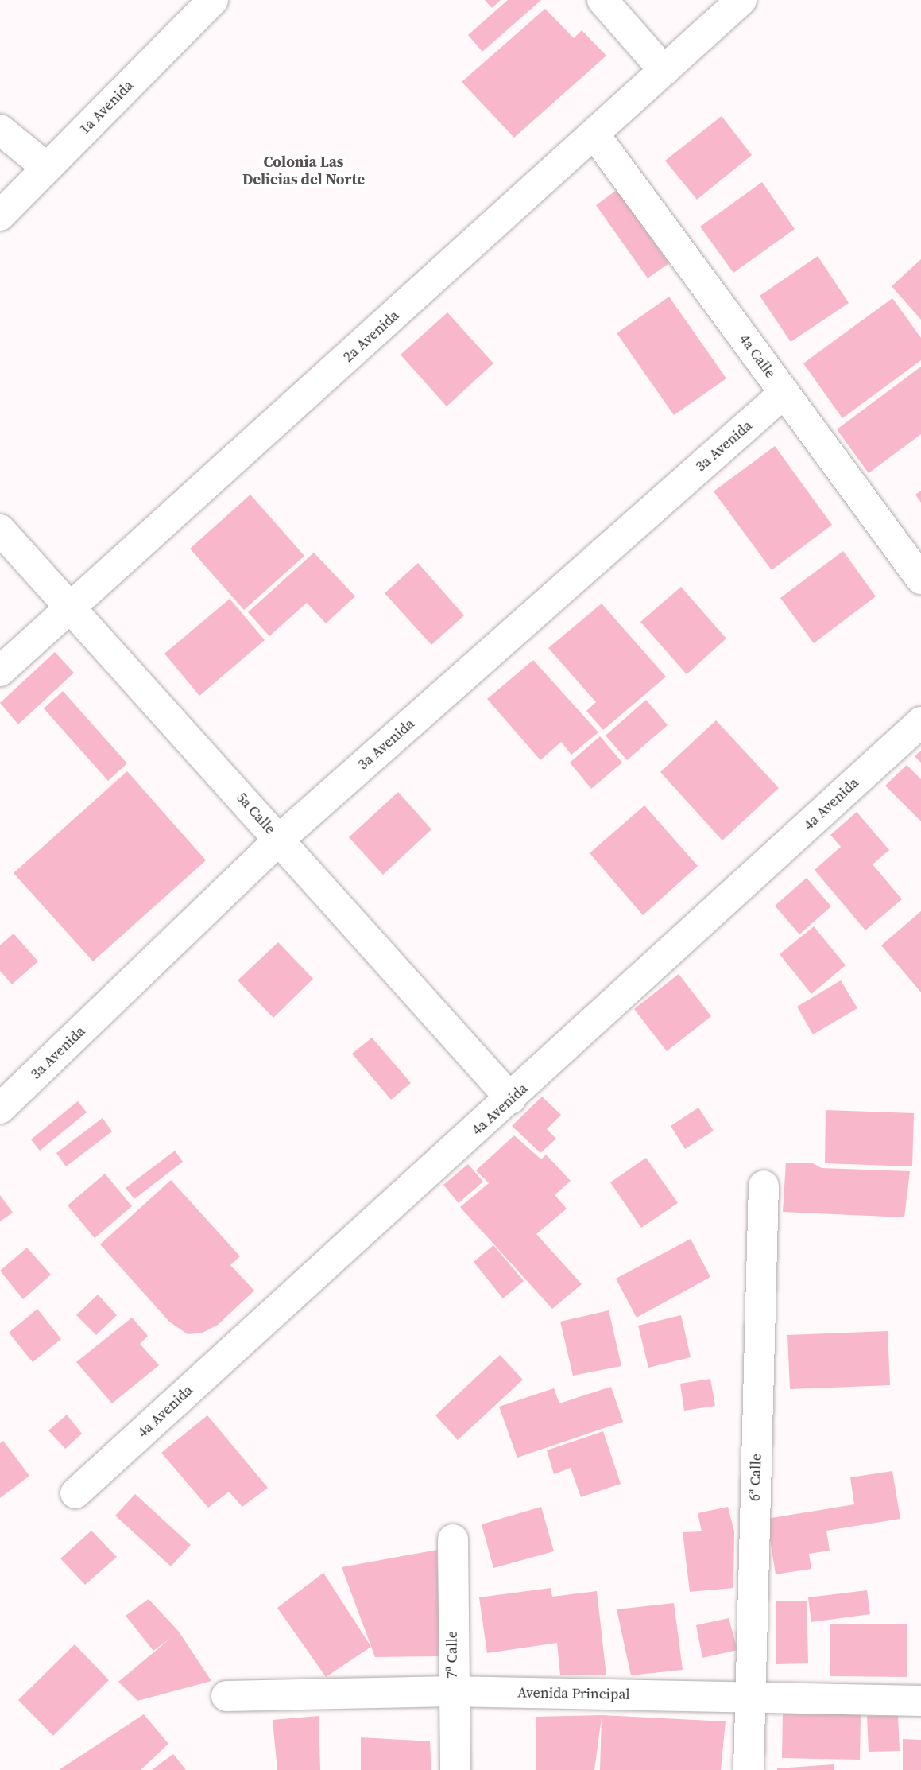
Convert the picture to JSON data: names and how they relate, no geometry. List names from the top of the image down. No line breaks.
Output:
{"streets":{"street":["1a Avenida","2a Avenida","4a Calle","3a Avenida","4a Avenida","5a Calle","6ª Calle","7ª Calle","Avenida Principal"]},"crossings":[["2a Avenida","4a Calle"],["2a Avenida","5a Calle"],["4a Calle","3a Avenida"],["3a Avenida","5a Calle"],["4a Avenida","5a Calle"],["6ª Calle","Avenida Principal"],["7ª Calle","Avenida Principal"]],"districts":["Colonia Las Delicias del Norte"]}
